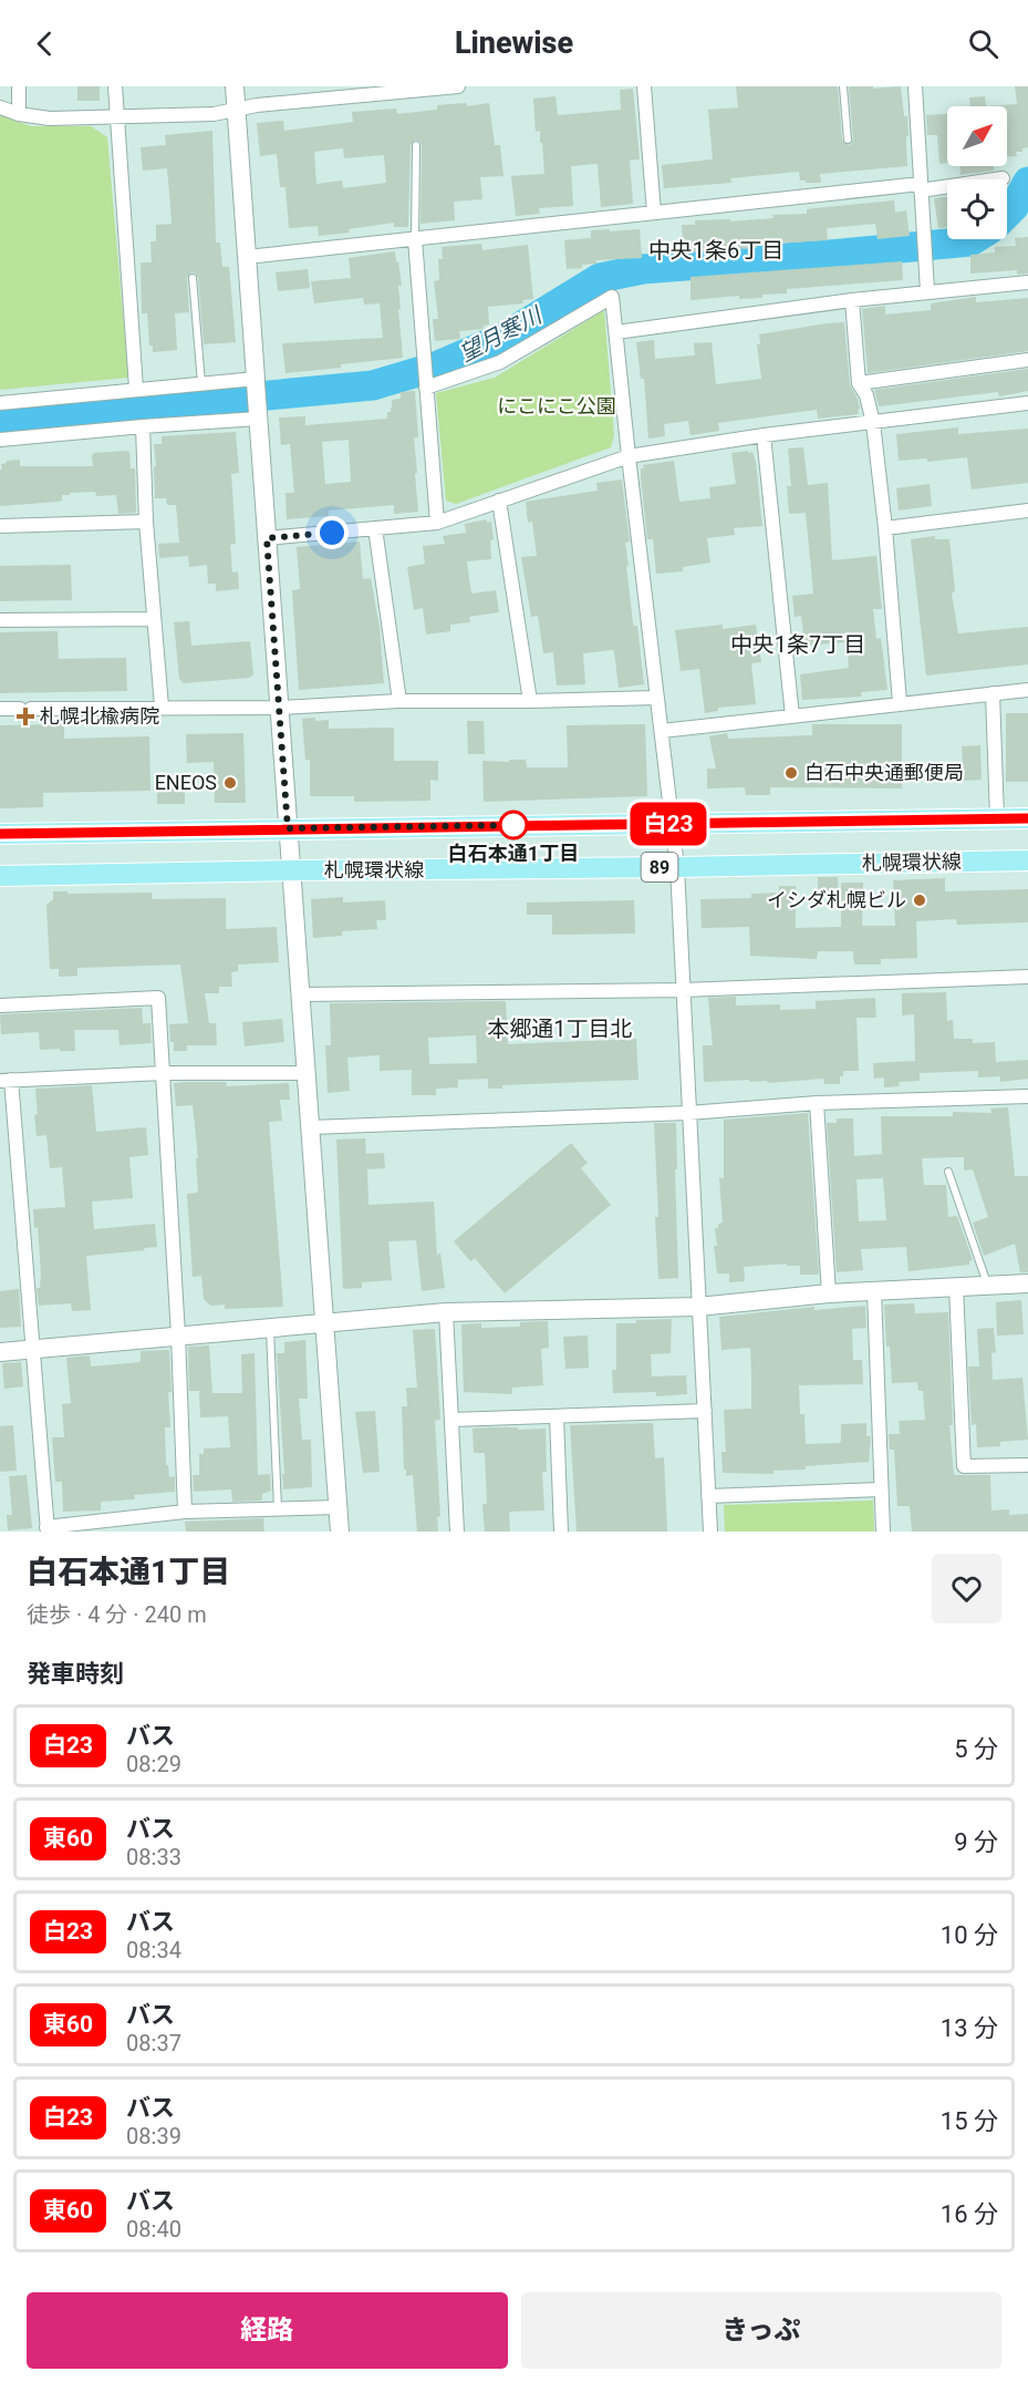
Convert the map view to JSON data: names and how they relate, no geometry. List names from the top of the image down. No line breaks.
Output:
{"streets":{"main road":["札幌環状線","89"]},"districts":["中央1条6丁目","中央1条7丁目","本郷通1丁目北"],"water":["望月寒川"],"parks":["にこにこ公園"],"places":{"health":["札幌北楡病院"],"other":["白石中央通郵便局","ENEOS","白石本通1丁目","イシダ札幌ビル"]},"lines":["bus line 白23"],"north":"top right","page":{"header":"Linewise","on_map":"白23","heading":[["白石本通1丁目","徒歩 · 4 分 · 240 m"],"発車時刻"],"list":[{"mark":"白23","name":"バス","note":"08:29","value":"5 分"},{"mark":"東60","name":"バス","note":"08:33","value":"9 分"},{"mark":"白23","name":"バス","note":"08:34","value":"10 分"},{"mark":"東60","name":"バス","note":"08:37","value":"13 分"},{"mark":"白23","name":"バス","note":"08:39","value":"15 分"},{"mark":"東60","name":"バス","note":"08:40","value":"16 分"}],"buttons":["経路","きっぷ"]}}
